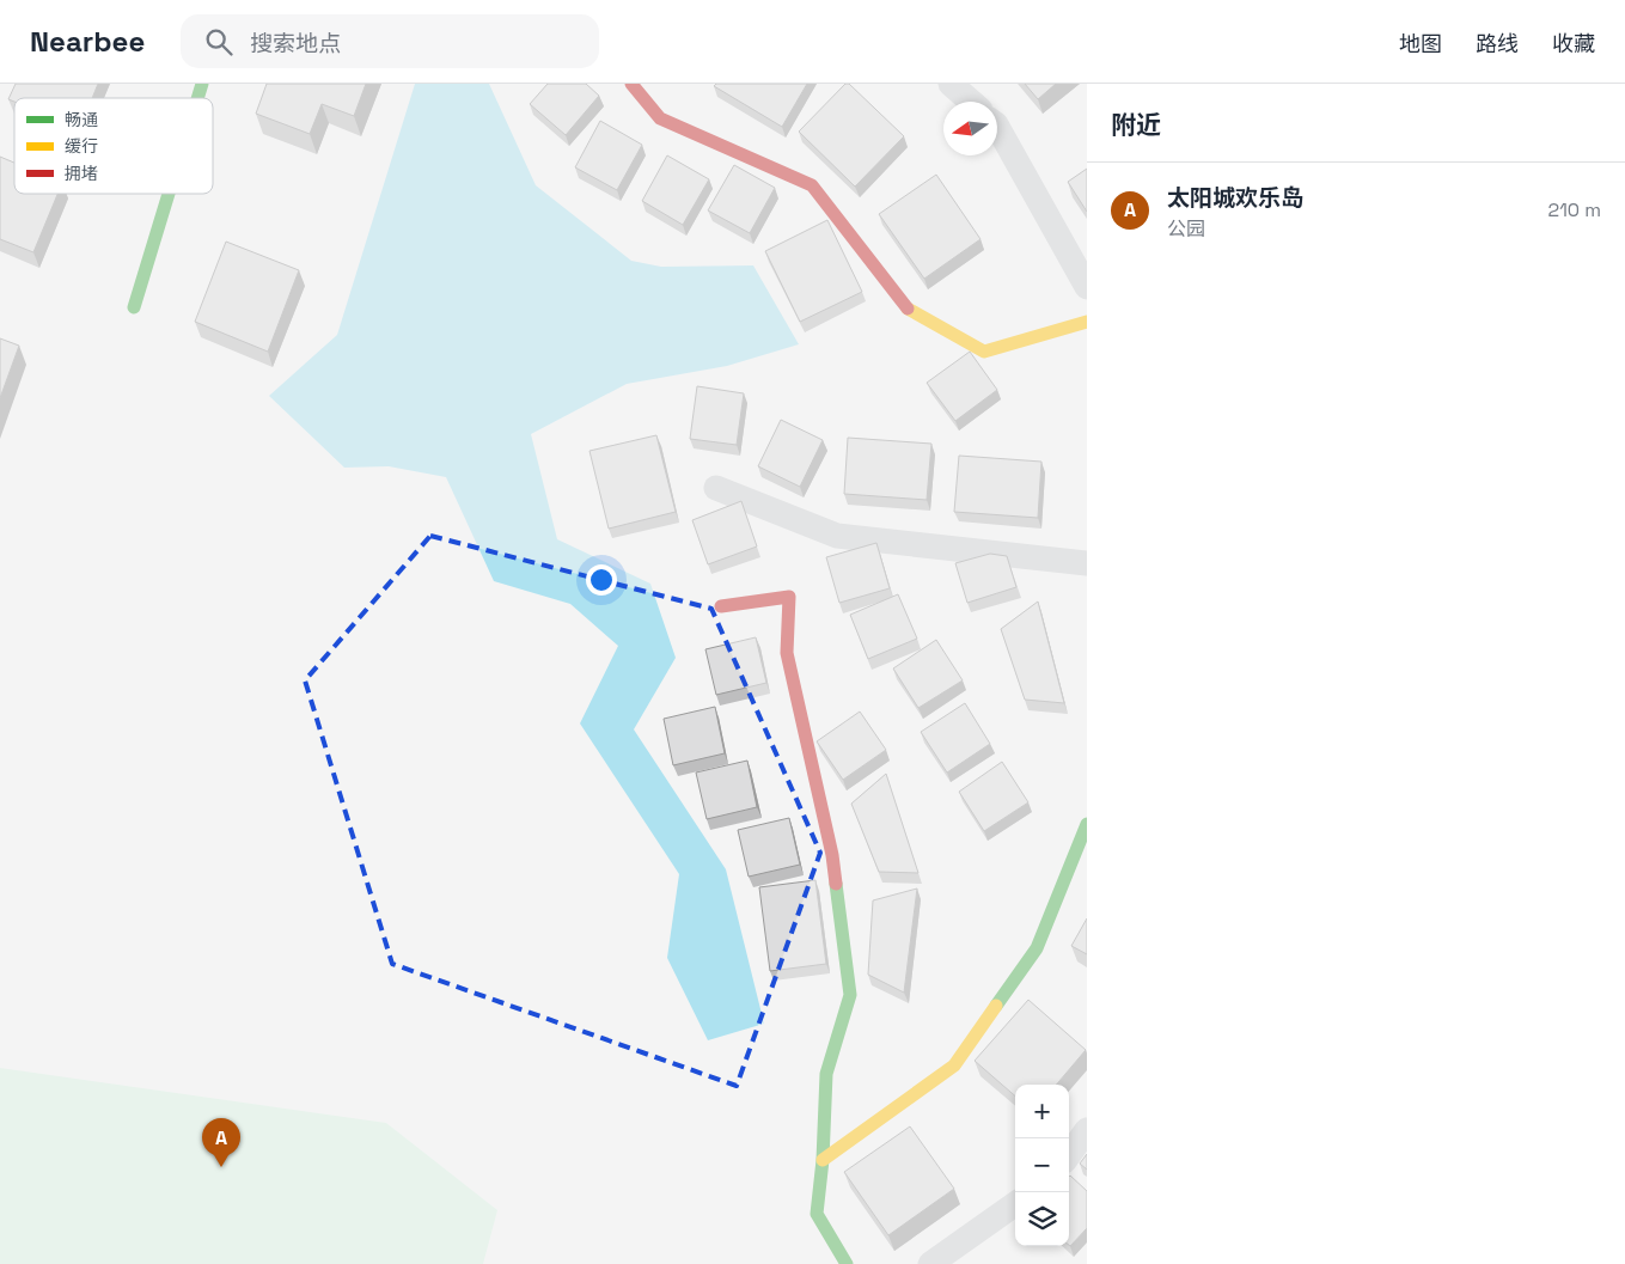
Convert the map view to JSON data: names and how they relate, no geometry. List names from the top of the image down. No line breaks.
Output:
{"legend":["畅通","缓行","拥堵"],"north":"left","page":{"header":"Nearbee","search":"搜索地点","nav":["地图","路线","收藏"],"heading":"附近","list":[{"mark":"A","name":"太阳城欢乐岛","note":"公园","value":"210 m"}],"map_buttons":["+","−"],"pins":"A"}}
